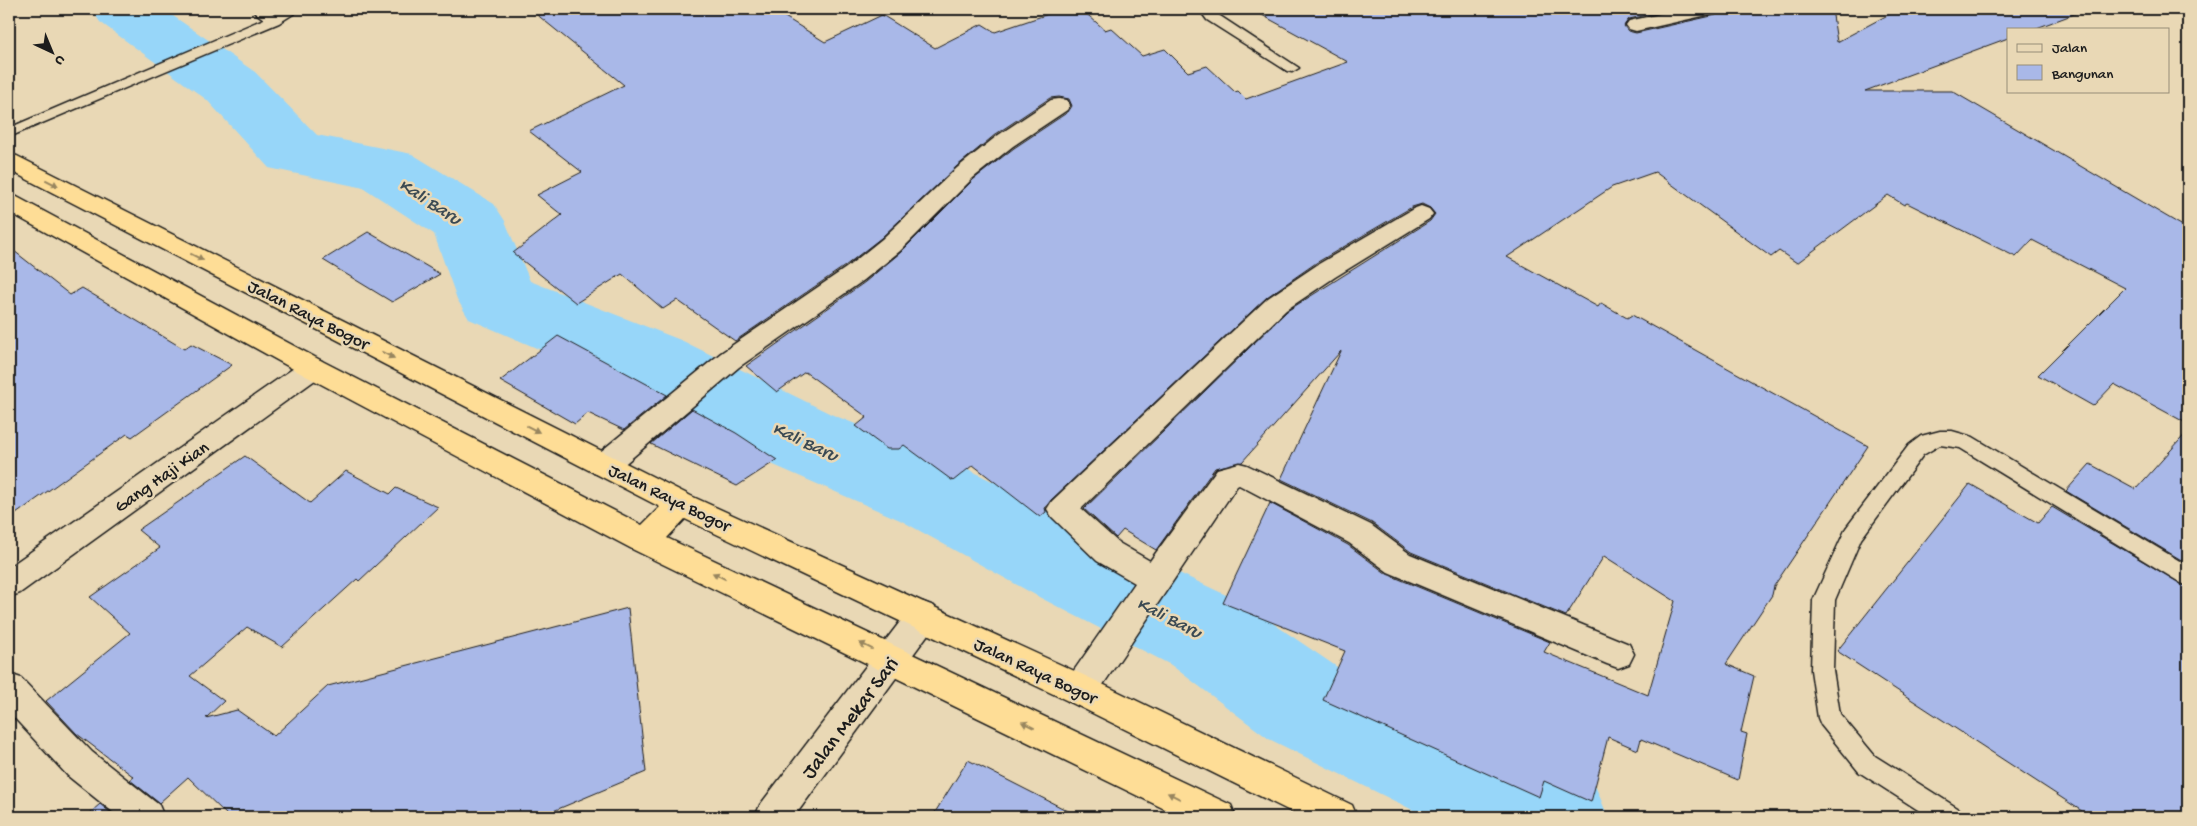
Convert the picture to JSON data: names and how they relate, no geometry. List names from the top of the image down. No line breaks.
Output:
{"streets":{"highway":["Jalan Raya Bogor"],"street":["Gang Haji Kian","Jalan Mekar Sari"]},"crossings":[["Jalan Raya Bogor","Jalan Mekar Sari"]],"water":["Kali Baru"],"legend":["Jalan","Bangunan"],"north":"bottom right"}
